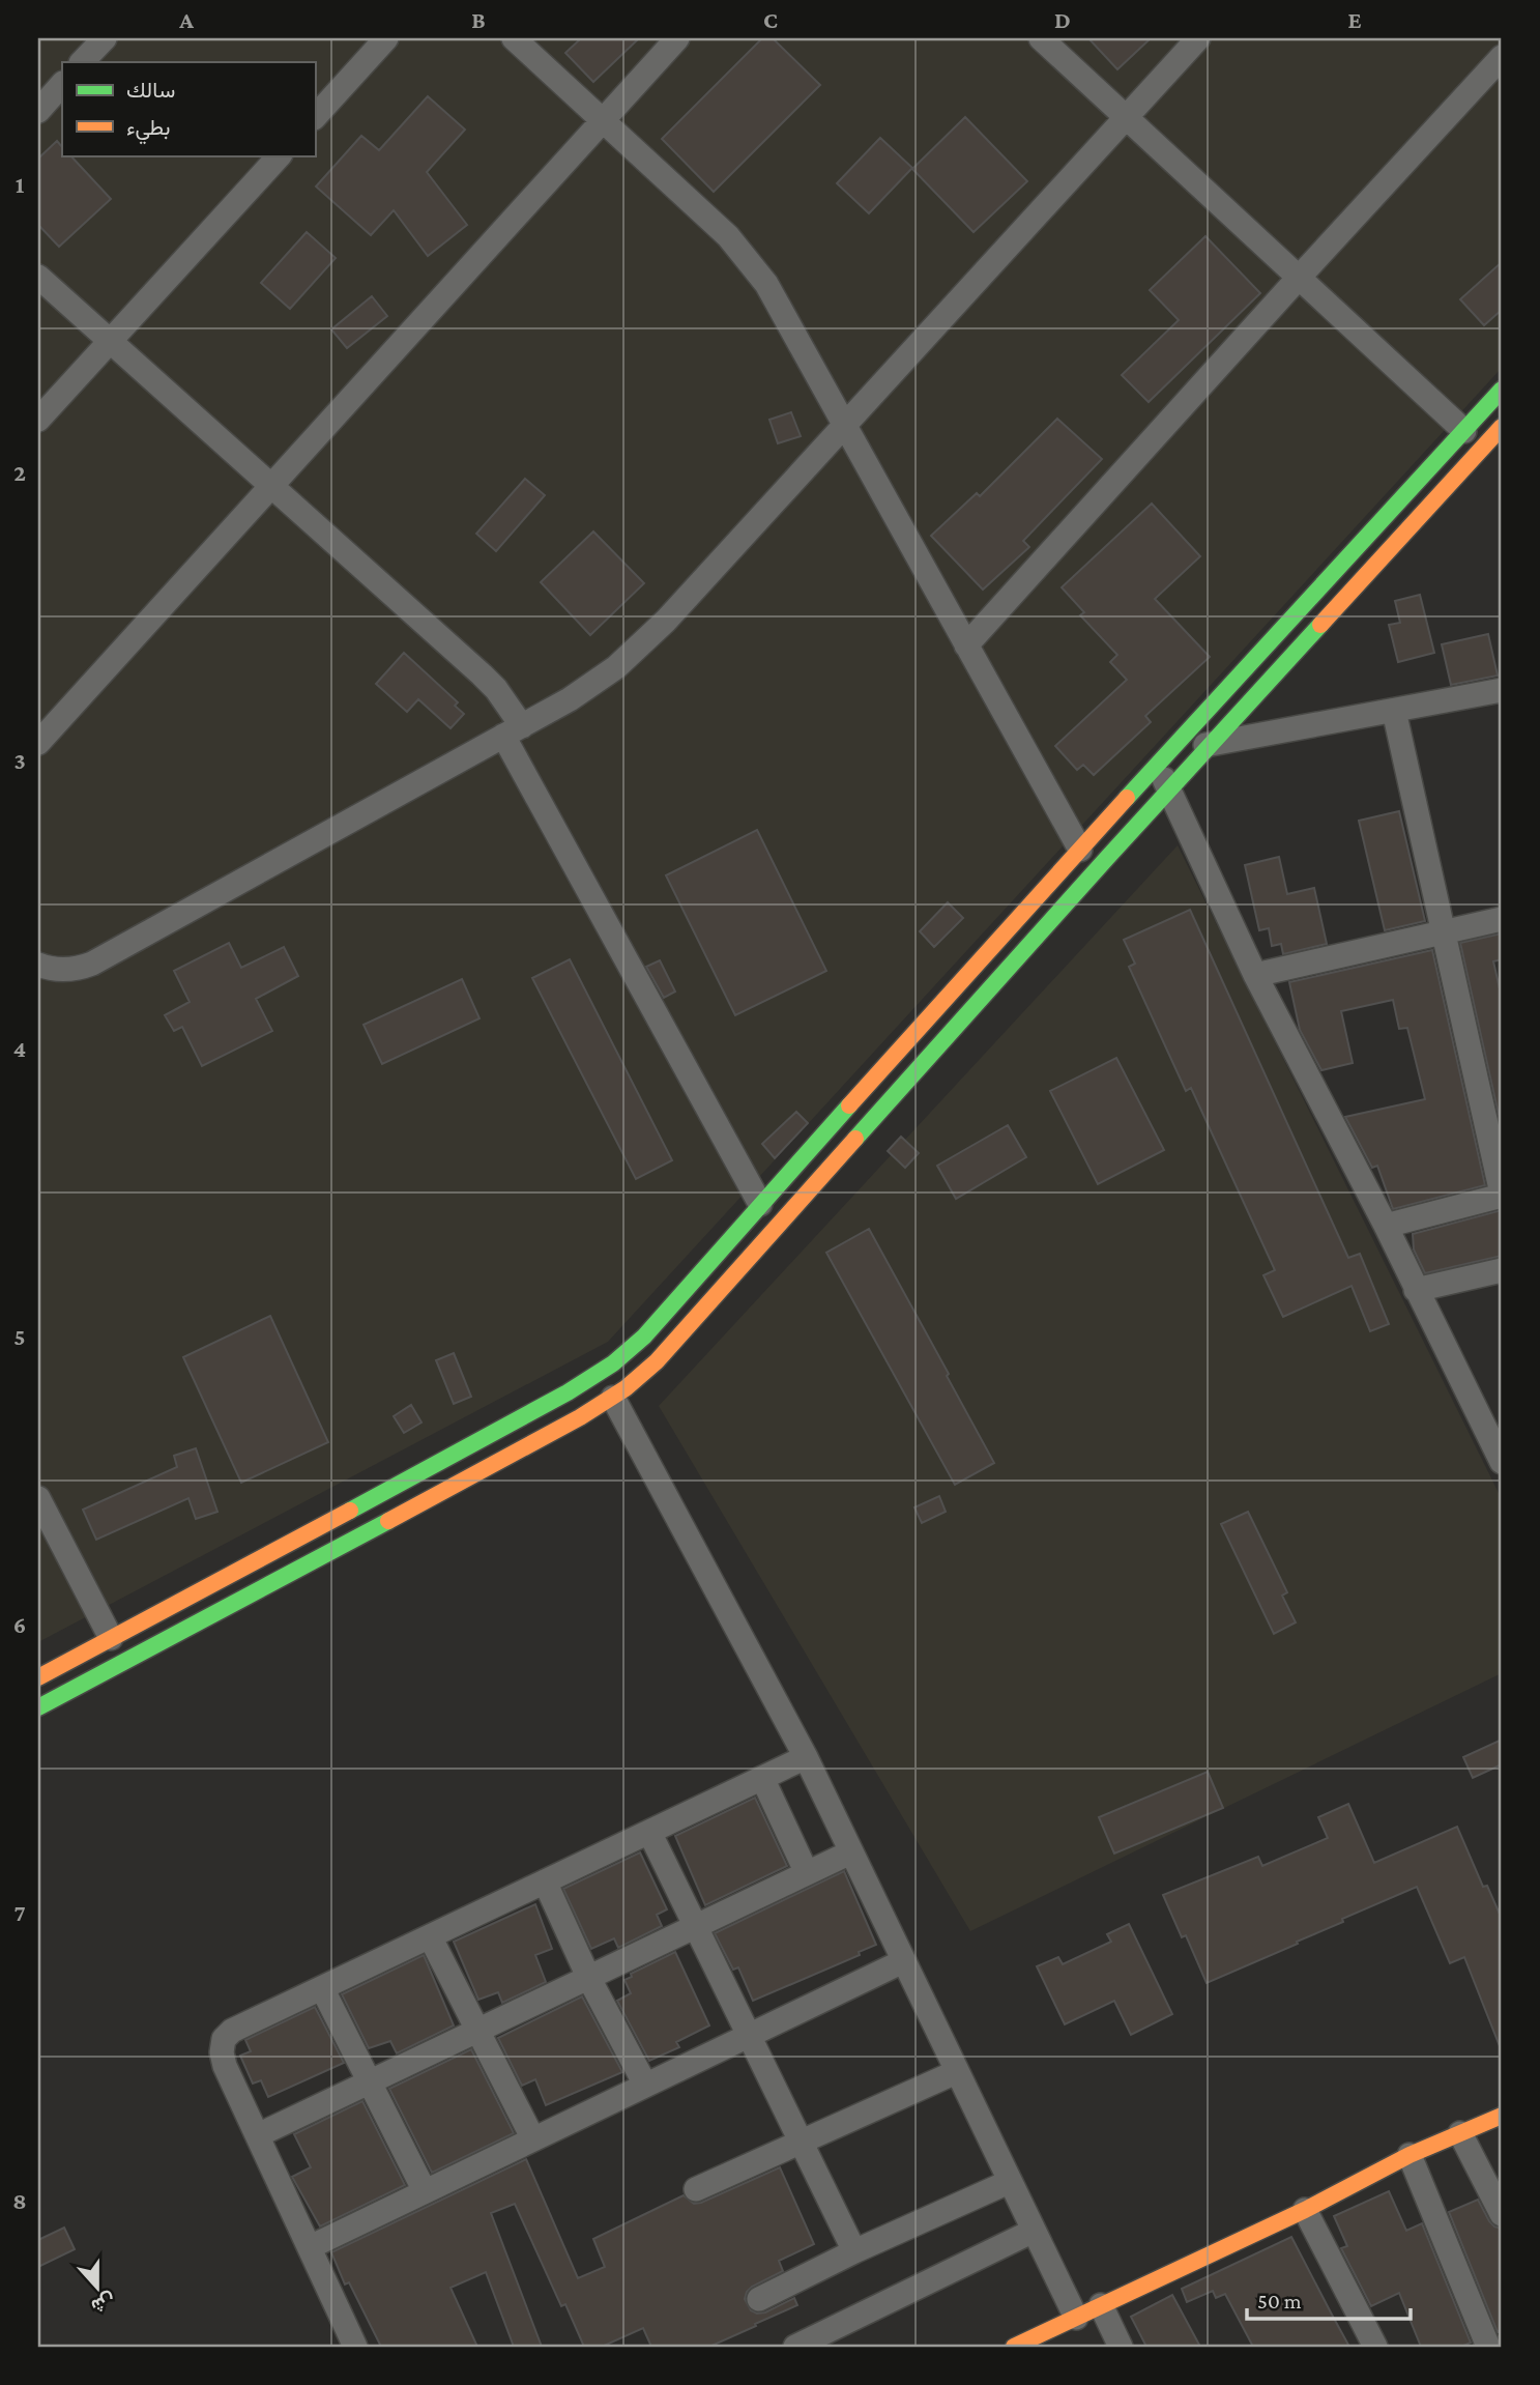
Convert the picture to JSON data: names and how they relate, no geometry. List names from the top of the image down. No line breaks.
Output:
{"legend":["سالك","بطيء"],"scale_bar":"50 m","north":"bottom","grid":{"columns":["A","B","C","D","E"],"rows":["1","2","3","4","5","6","7","8"]}}
